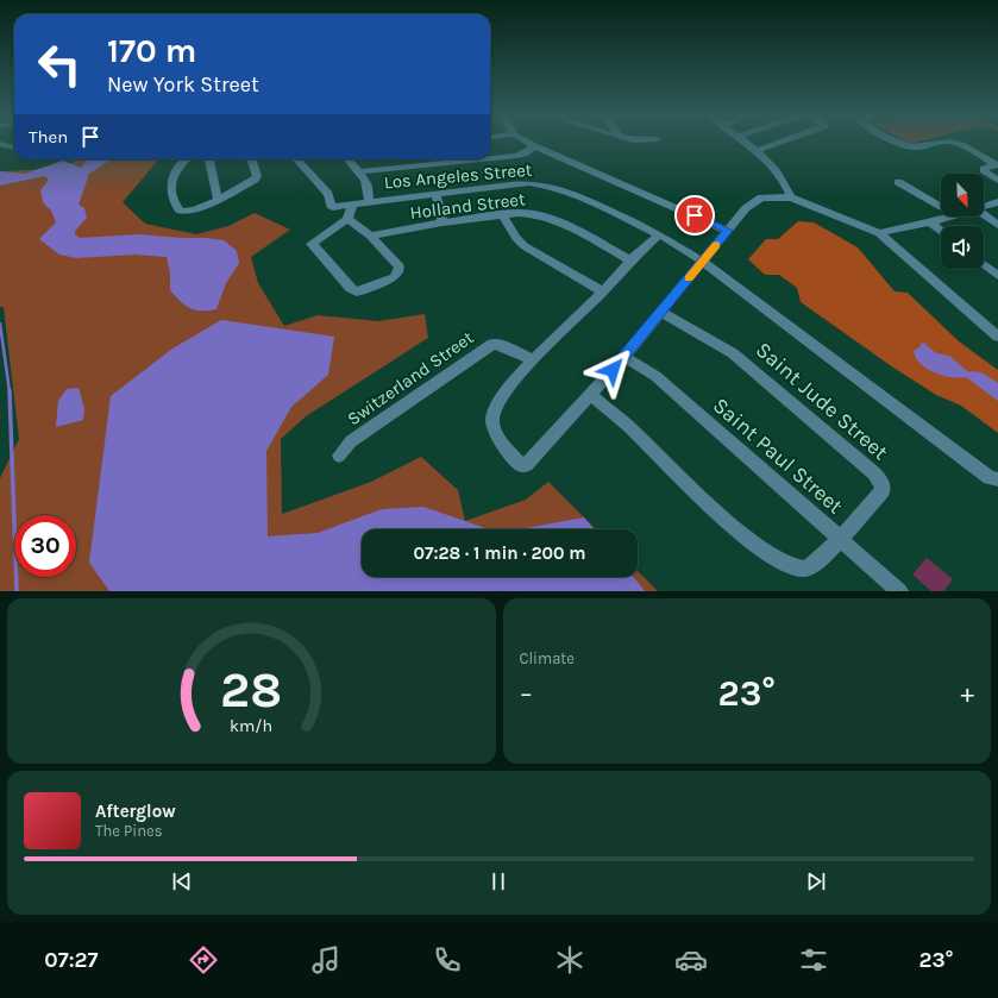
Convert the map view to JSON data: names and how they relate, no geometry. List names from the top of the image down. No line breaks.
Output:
{"streets":{"street":["Los Angeles Street","Holland Street","Switzerland Street","Saint Jude Street","Saint Paul Street"]},"crossings":[["Saint Jude Street","Saint Paul Street"]],"north":"bottom right","page":{"turn":["170 m","New York Street"],"then":"Then","limit":"30","trip":"07:28 · 1 min · 200 m","tile":"Climate","heat":["−","23°","+"],"song":["Afterglow","The Pines"],"tabs":["07:27","23°"],"gauge":["28","km/h"]}}
